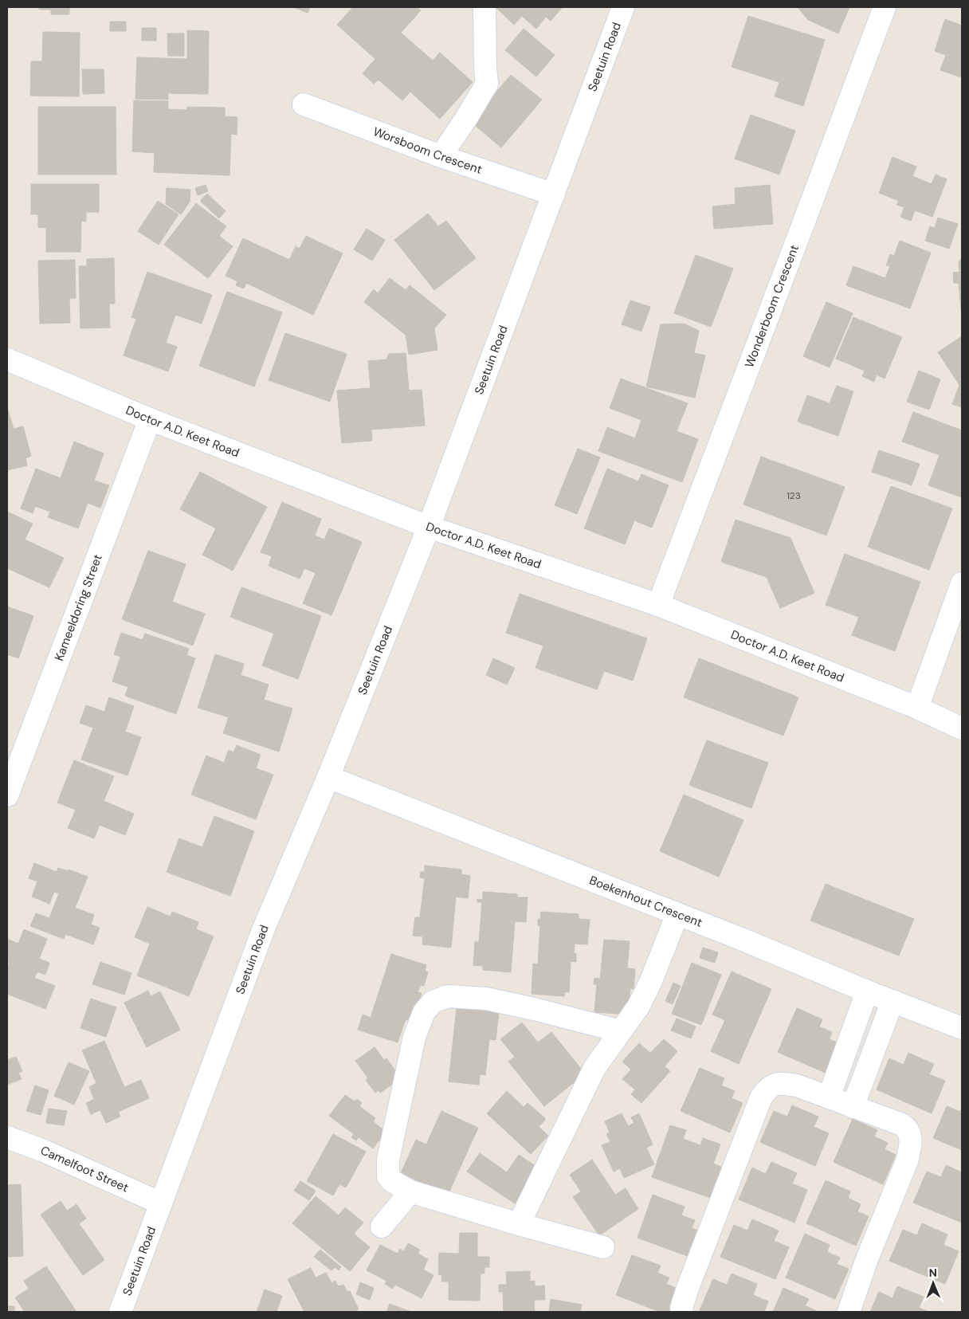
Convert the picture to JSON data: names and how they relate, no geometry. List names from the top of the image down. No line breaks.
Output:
{"streets":{"street":["Seetuin Road","Worsboom Crescent","Wonderboom Crescent","Doctor A.D. Keet Road","Kameeldoring Street","Boekenhout Crescent","Camelfoot Street"]},"crossings":[["Seetuin Road","Worsboom Crescent"],["Seetuin Road","Doctor A.D. Keet Road"],["Seetuin Road","Boekenhout Crescent"],["Seetuin Road","Camelfoot Street"],["Wonderboom Crescent","Doctor A.D. Keet Road"],["Doctor A.D. Keet Road","Kameeldoring Street"]],"house_numbers":["123"],"north":"top"}
